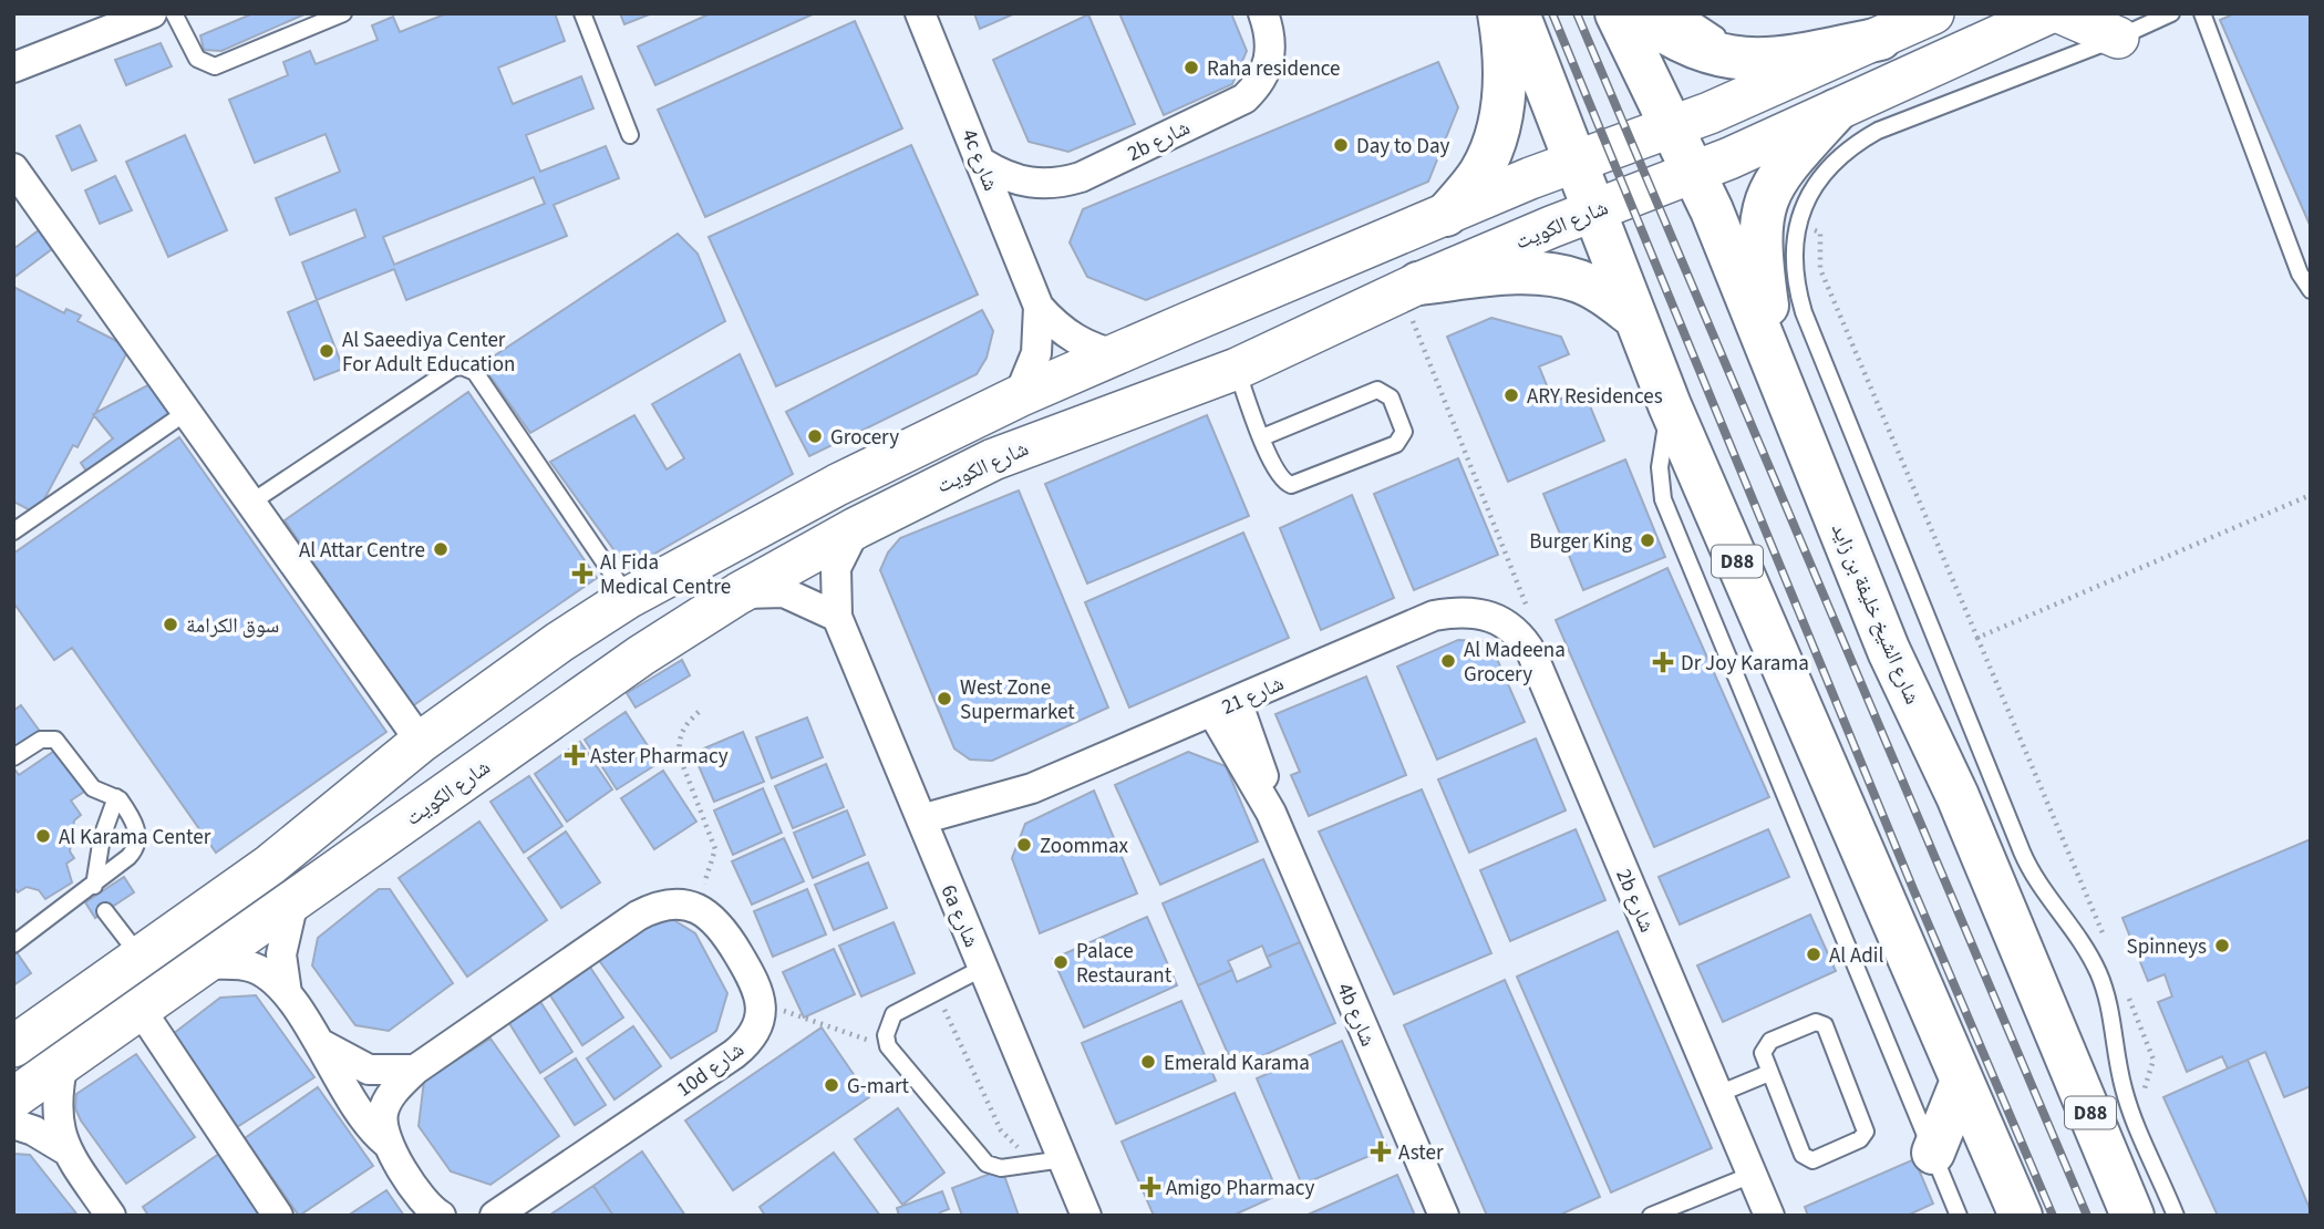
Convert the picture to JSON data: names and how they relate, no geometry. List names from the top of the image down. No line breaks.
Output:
{"streets":{"main road":["شارع الكويت","D88","شارع الشيخ خليفة بن زايد"],"street":["2b شارع","4c شارع","شارع 21","6a شارع","4b شارع","10d شارع"]},"crossings":[["2b شارع","4c شارع"],["2b شارع","شارع 21"],["شارع الكويت","D88"],["شارع الكويت","شارع الشيخ خليفة بن زايد"],["شارع الكويت","6a شارع"],["شارع 21","6a شارع"],["شارع 21","4b شارع"]],"places":{"other":["Raha residence","Day to Day","Al Saeediya Center For Adult Education","ARY Residences","Grocery","Burger King","Al Attar Centre","سوق الكرامة","Al Madeena Grocery","West Zone Supermarket","Al Karama Center","Zoommax","Spinneys","Al Adil","Palace Restaurant","Emerald Karama","G-mart"],"health":["Al Fida Medical Centre","Dr Joy Karama","Aster Pharmacy","Aster","Amigo Pharmacy"]}}
